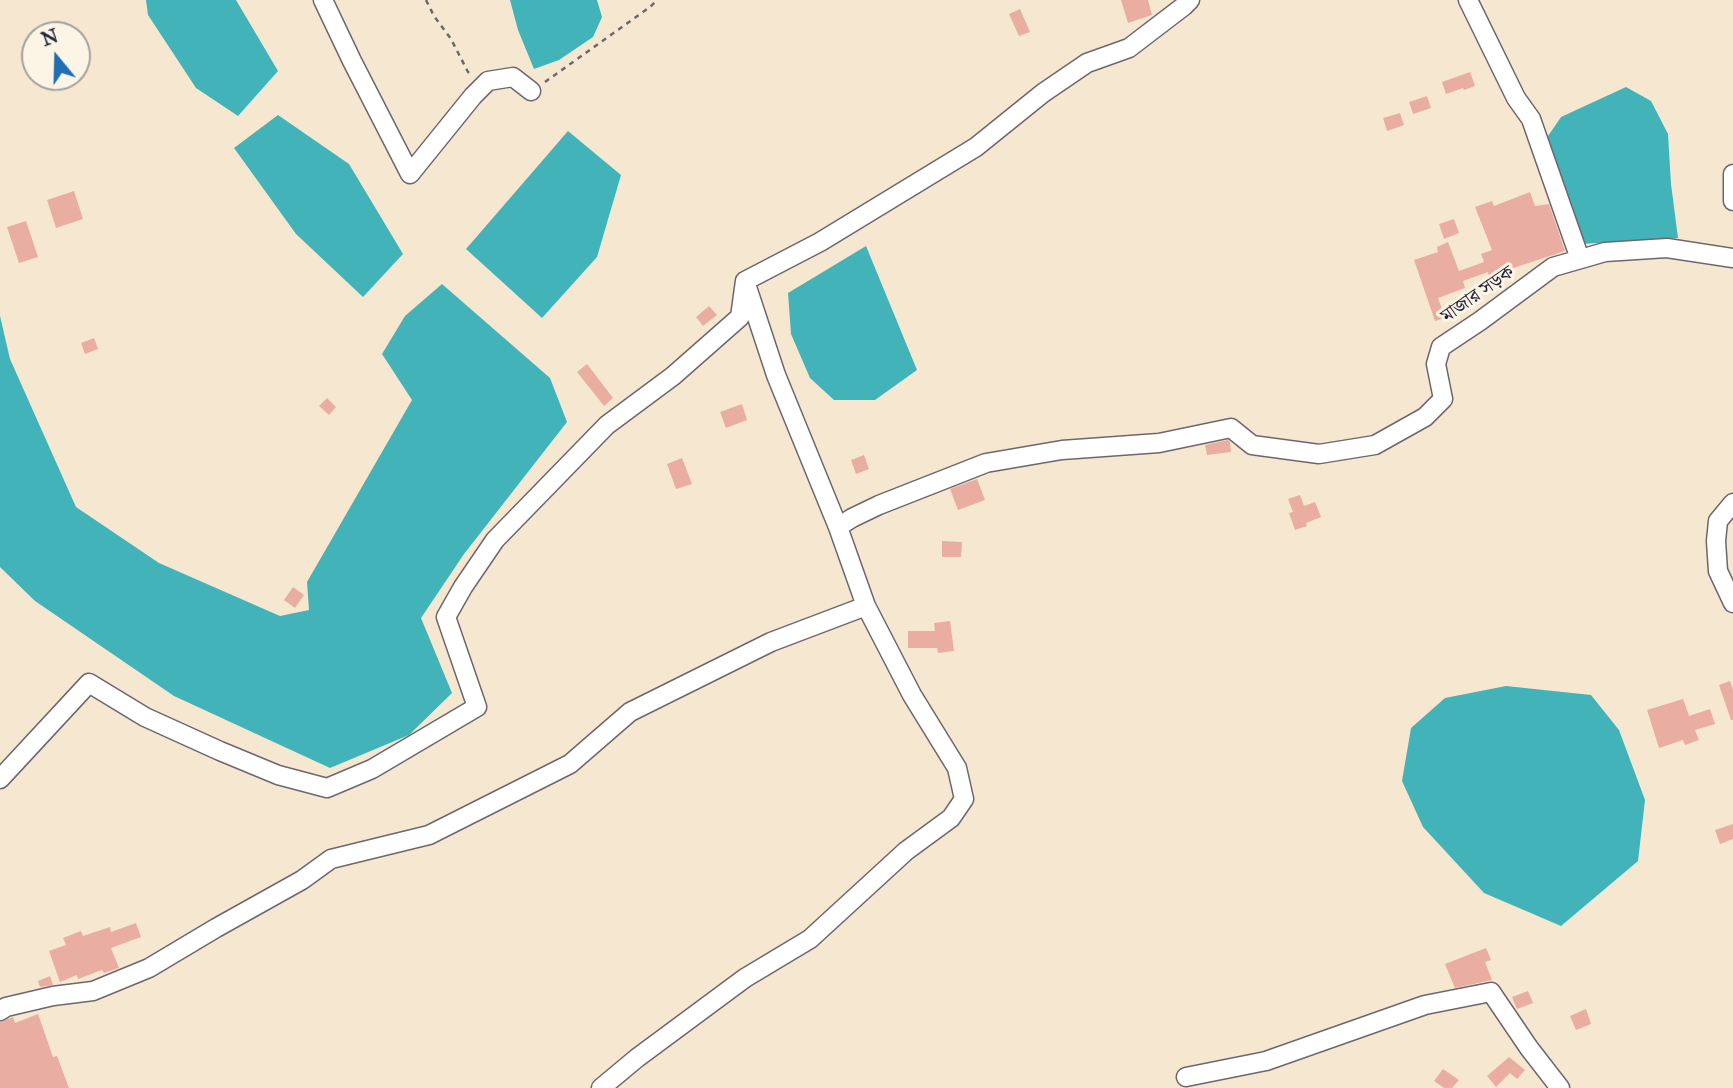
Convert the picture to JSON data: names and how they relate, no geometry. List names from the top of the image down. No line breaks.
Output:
{"streets":{"street":["মাজার সড়ক"]},"north":"top"}
